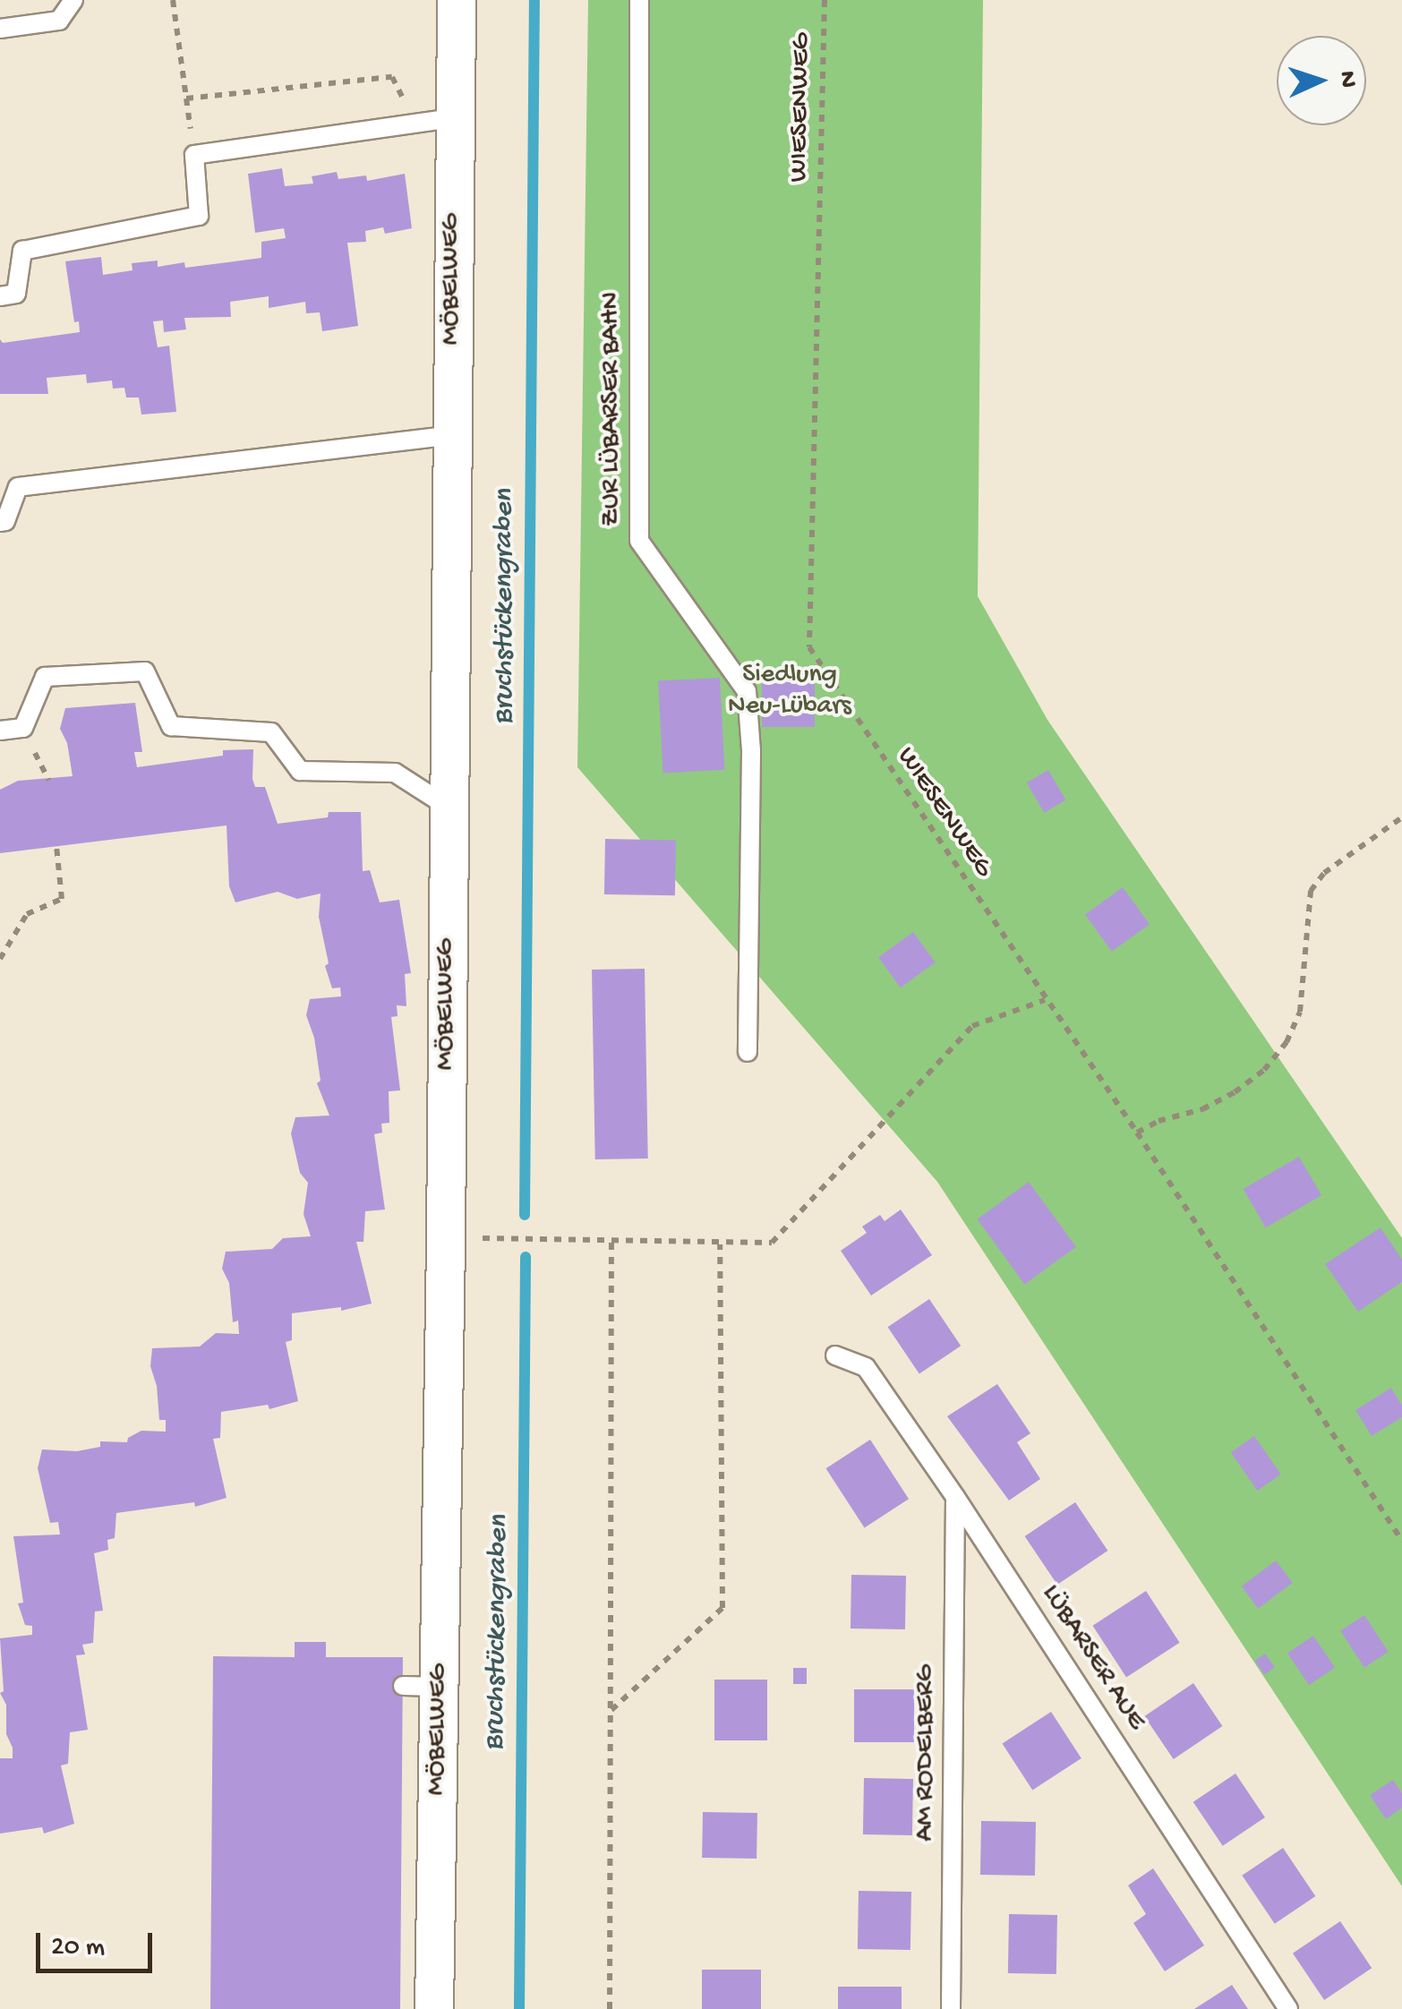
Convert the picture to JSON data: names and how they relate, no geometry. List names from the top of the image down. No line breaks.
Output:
{"streets":{"street":["MÖBELWEG"],"lane":["ZUR LÜBARSER BAHN","LÜBARSER AUE","AM RODELBERG"],"path":["WIESENWEG"]},"crossings":[["LÜBARSER AUE","AM RODELBERG"]],"water":["Bruchstückengraben"],"parks":["Siedlung Neu-Lübars"],"scale_bar":"20 m","north":"right"}
